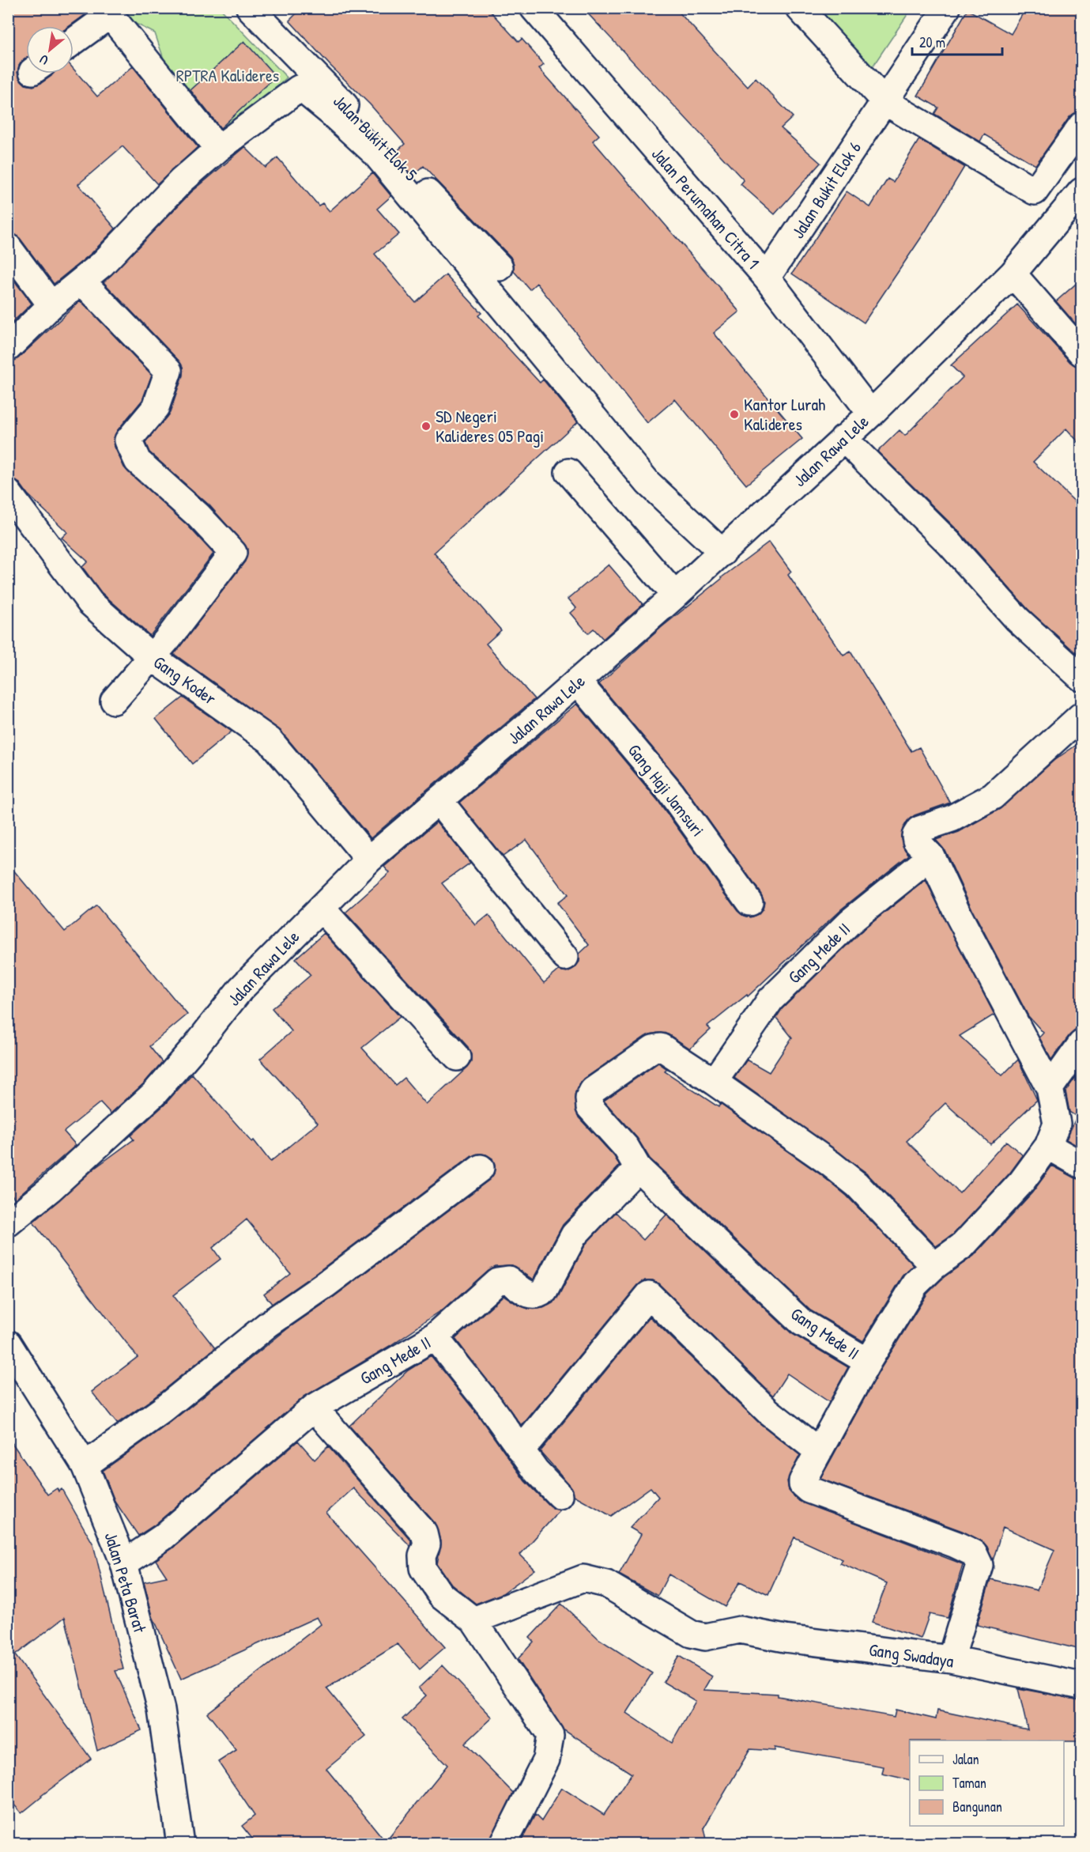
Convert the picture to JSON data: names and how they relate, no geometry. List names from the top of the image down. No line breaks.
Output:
{"streets":{"street":["Jalan Bukit Elok 5","Jalan Bukit Elok 6","Jalan Perumahan Citra 1","Jalan Rawa Lele","Gang Koder","Gang Haji Jamsuri","Gang Mede II","Jalan Peta Barat","Gang Swadaya"]},"crossings":[["Jalan Bukit Elok 6","Jalan Perumahan Citra 1"],["Jalan Perumahan Citra 1","Jalan Rawa Lele"],["Jalan Rawa Lele","Gang Koder"],["Jalan Rawa Lele","Gang Haji Jamsuri"],["Gang Mede II","Jalan Peta Barat"]],"parks":["RPTRA Kalideres"],"places":["Kantor Lurah Kalideres","SD Negeri Kalideres 05 Pagi"],"legend":["Jalan","Taman","Bangunan"],"scale_bar":"20 m","north":"bottom left"}
